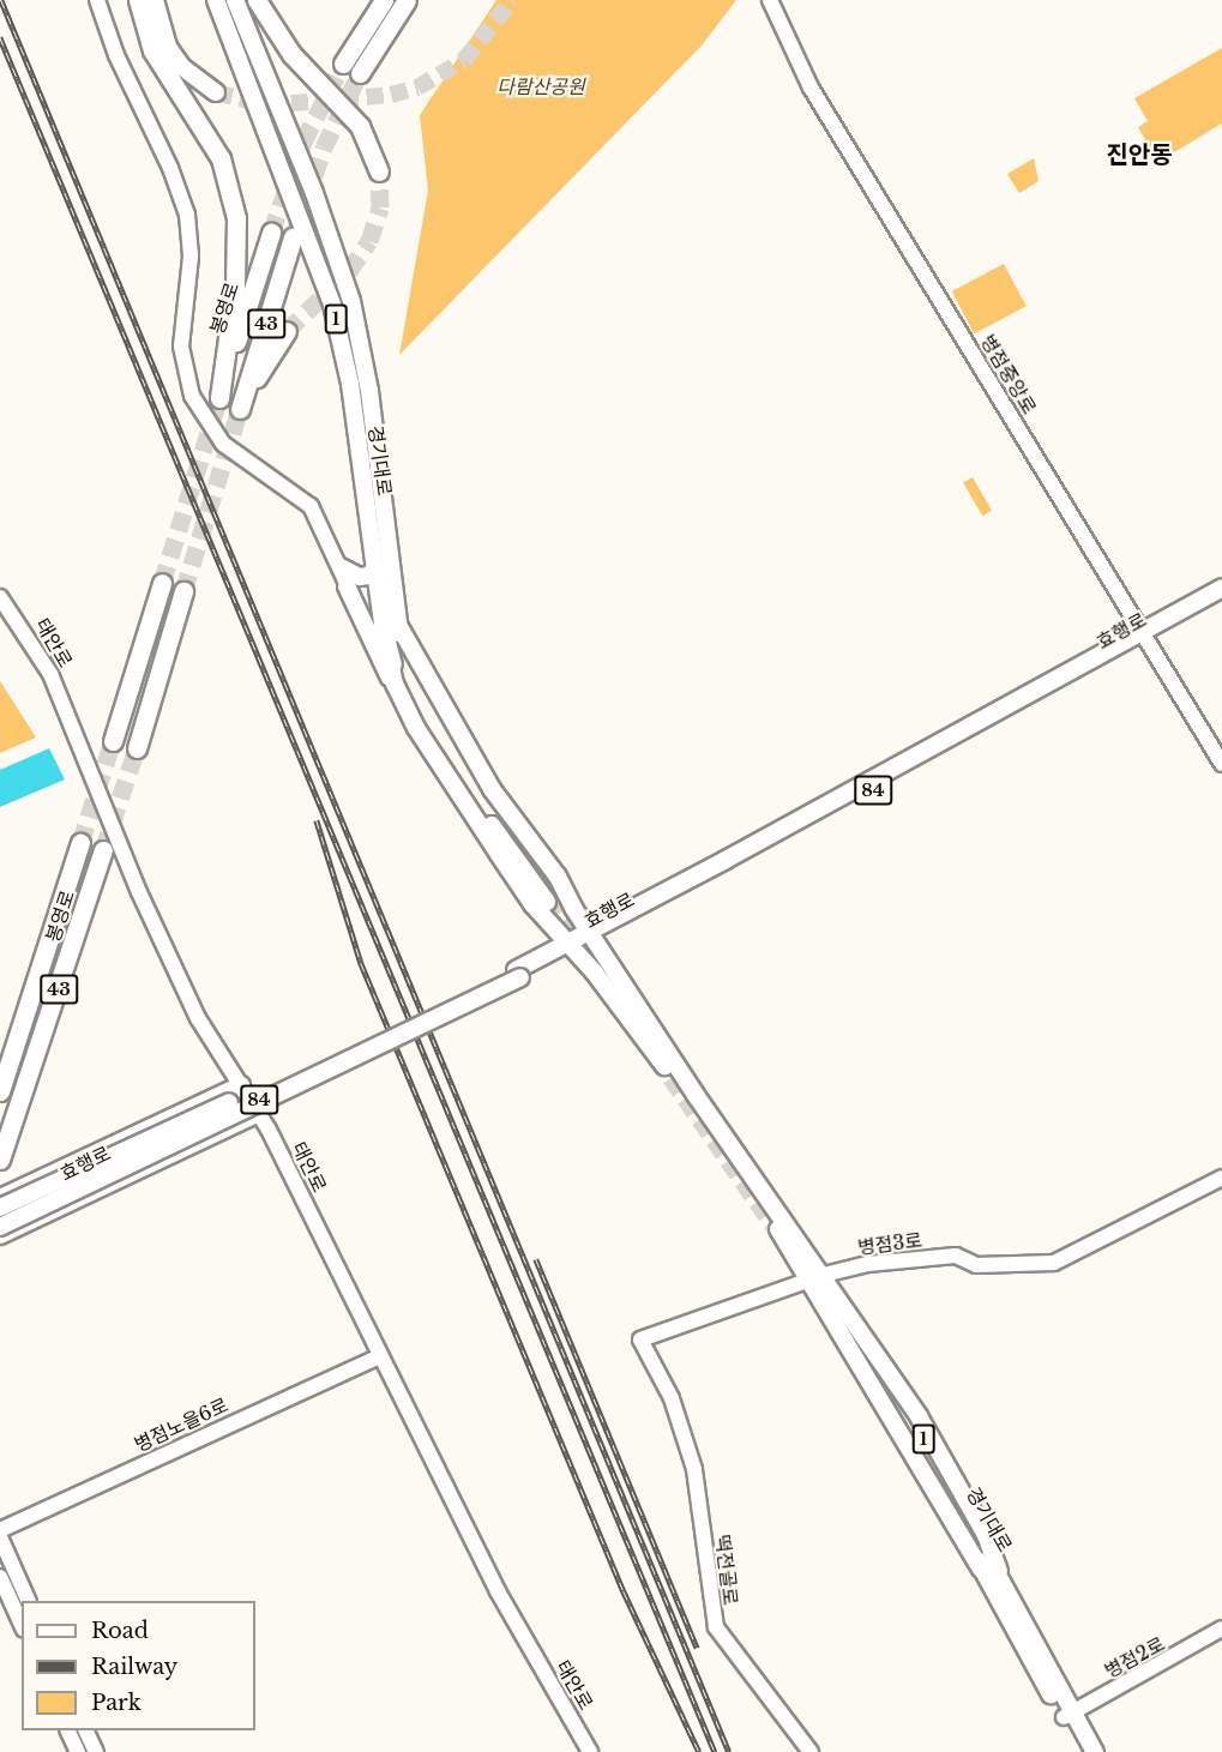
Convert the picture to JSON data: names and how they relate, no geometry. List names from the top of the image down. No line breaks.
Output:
{"streets":{"highway":["봉영로","43"],"main road":["1","경기대로","효행로","84"],"street":["병점중앙로","태안로","병점3로","병점노을6로","떡전골로","병점2로"]},"crossings":[["병점중앙로","효행로"],["경기대로","효행로"],["경기대로","병점3로"],["경기대로","병점2로"],["효행로","84"],["태안로","병점노을6로"],["병점3로","떡전골로"]],"districts":["진안동"],"parks":["다람산공원"],"legend":["Road","Railway","Park"]}
